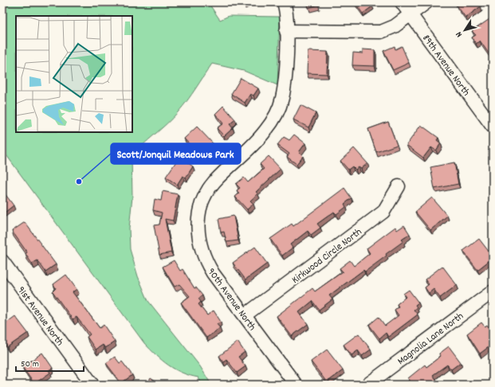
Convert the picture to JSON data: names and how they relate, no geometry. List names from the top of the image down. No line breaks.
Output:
{"streets":{"street":["89th Avenue North","Kirkwood Circle North","90th Avenue North","91st Avenue North","Magnolia Lane North"]},"crossings":[["Kirkwood Circle North","90th Avenue North"]],"places":["Scott/Jonquil Meadows Park"],"scale_bar":"50 m","north":"bottom left"}
